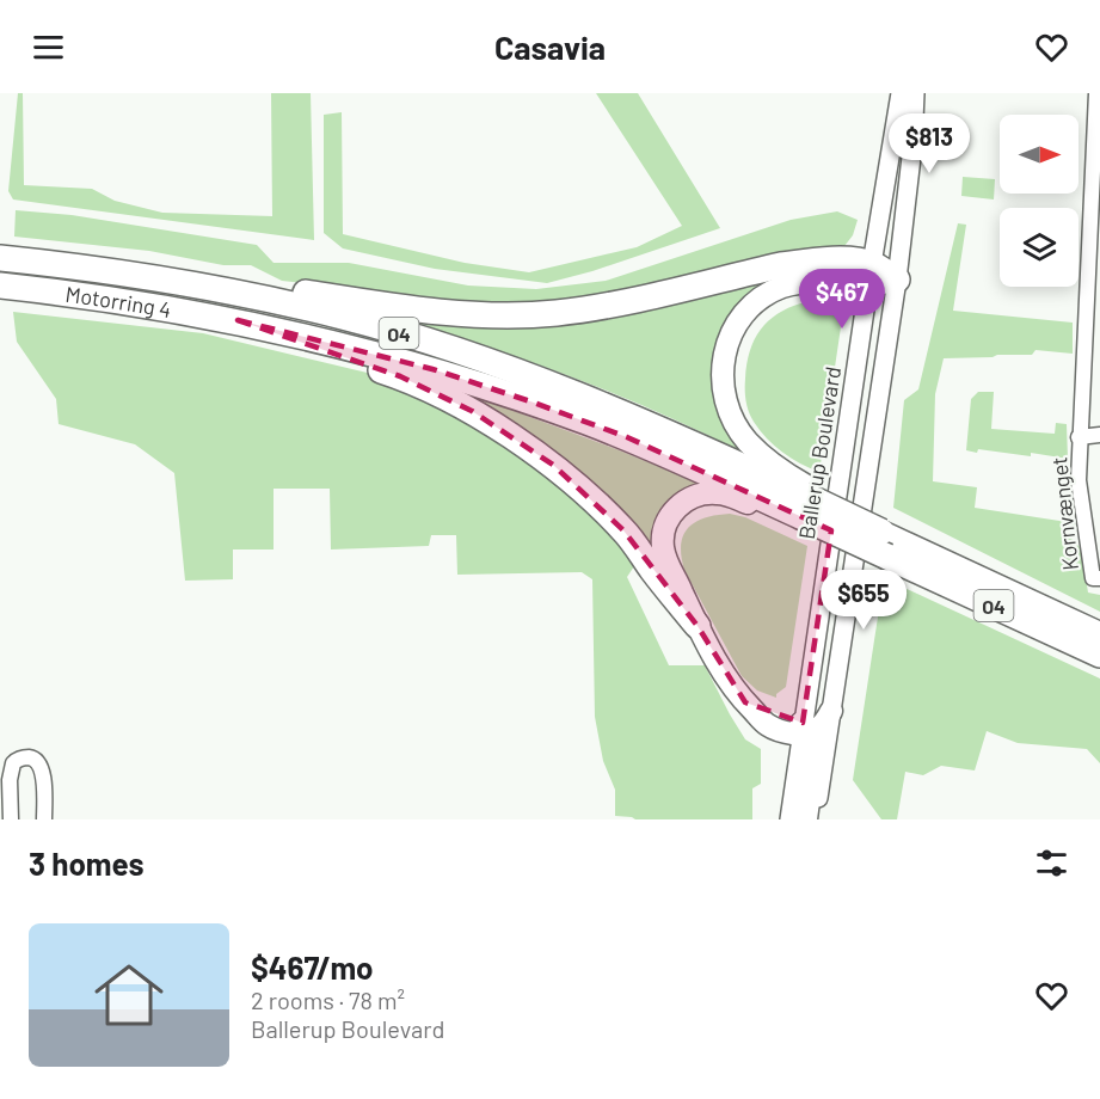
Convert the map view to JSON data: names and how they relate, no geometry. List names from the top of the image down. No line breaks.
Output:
{"streets":{"highway":["Motorring 4","O4"],"street":["Ballerup Boulevard","Kornvænget"]},"crossings":[["Motorring 4","O4"]],"north":"right","page":{"header":"Casavia","price":["$813","$467","$655"],"heading":"3 homes","list":[{"name":"$467/mo","note":"2 rooms · 78 m² · Ballerup Boulevard"}]}}
